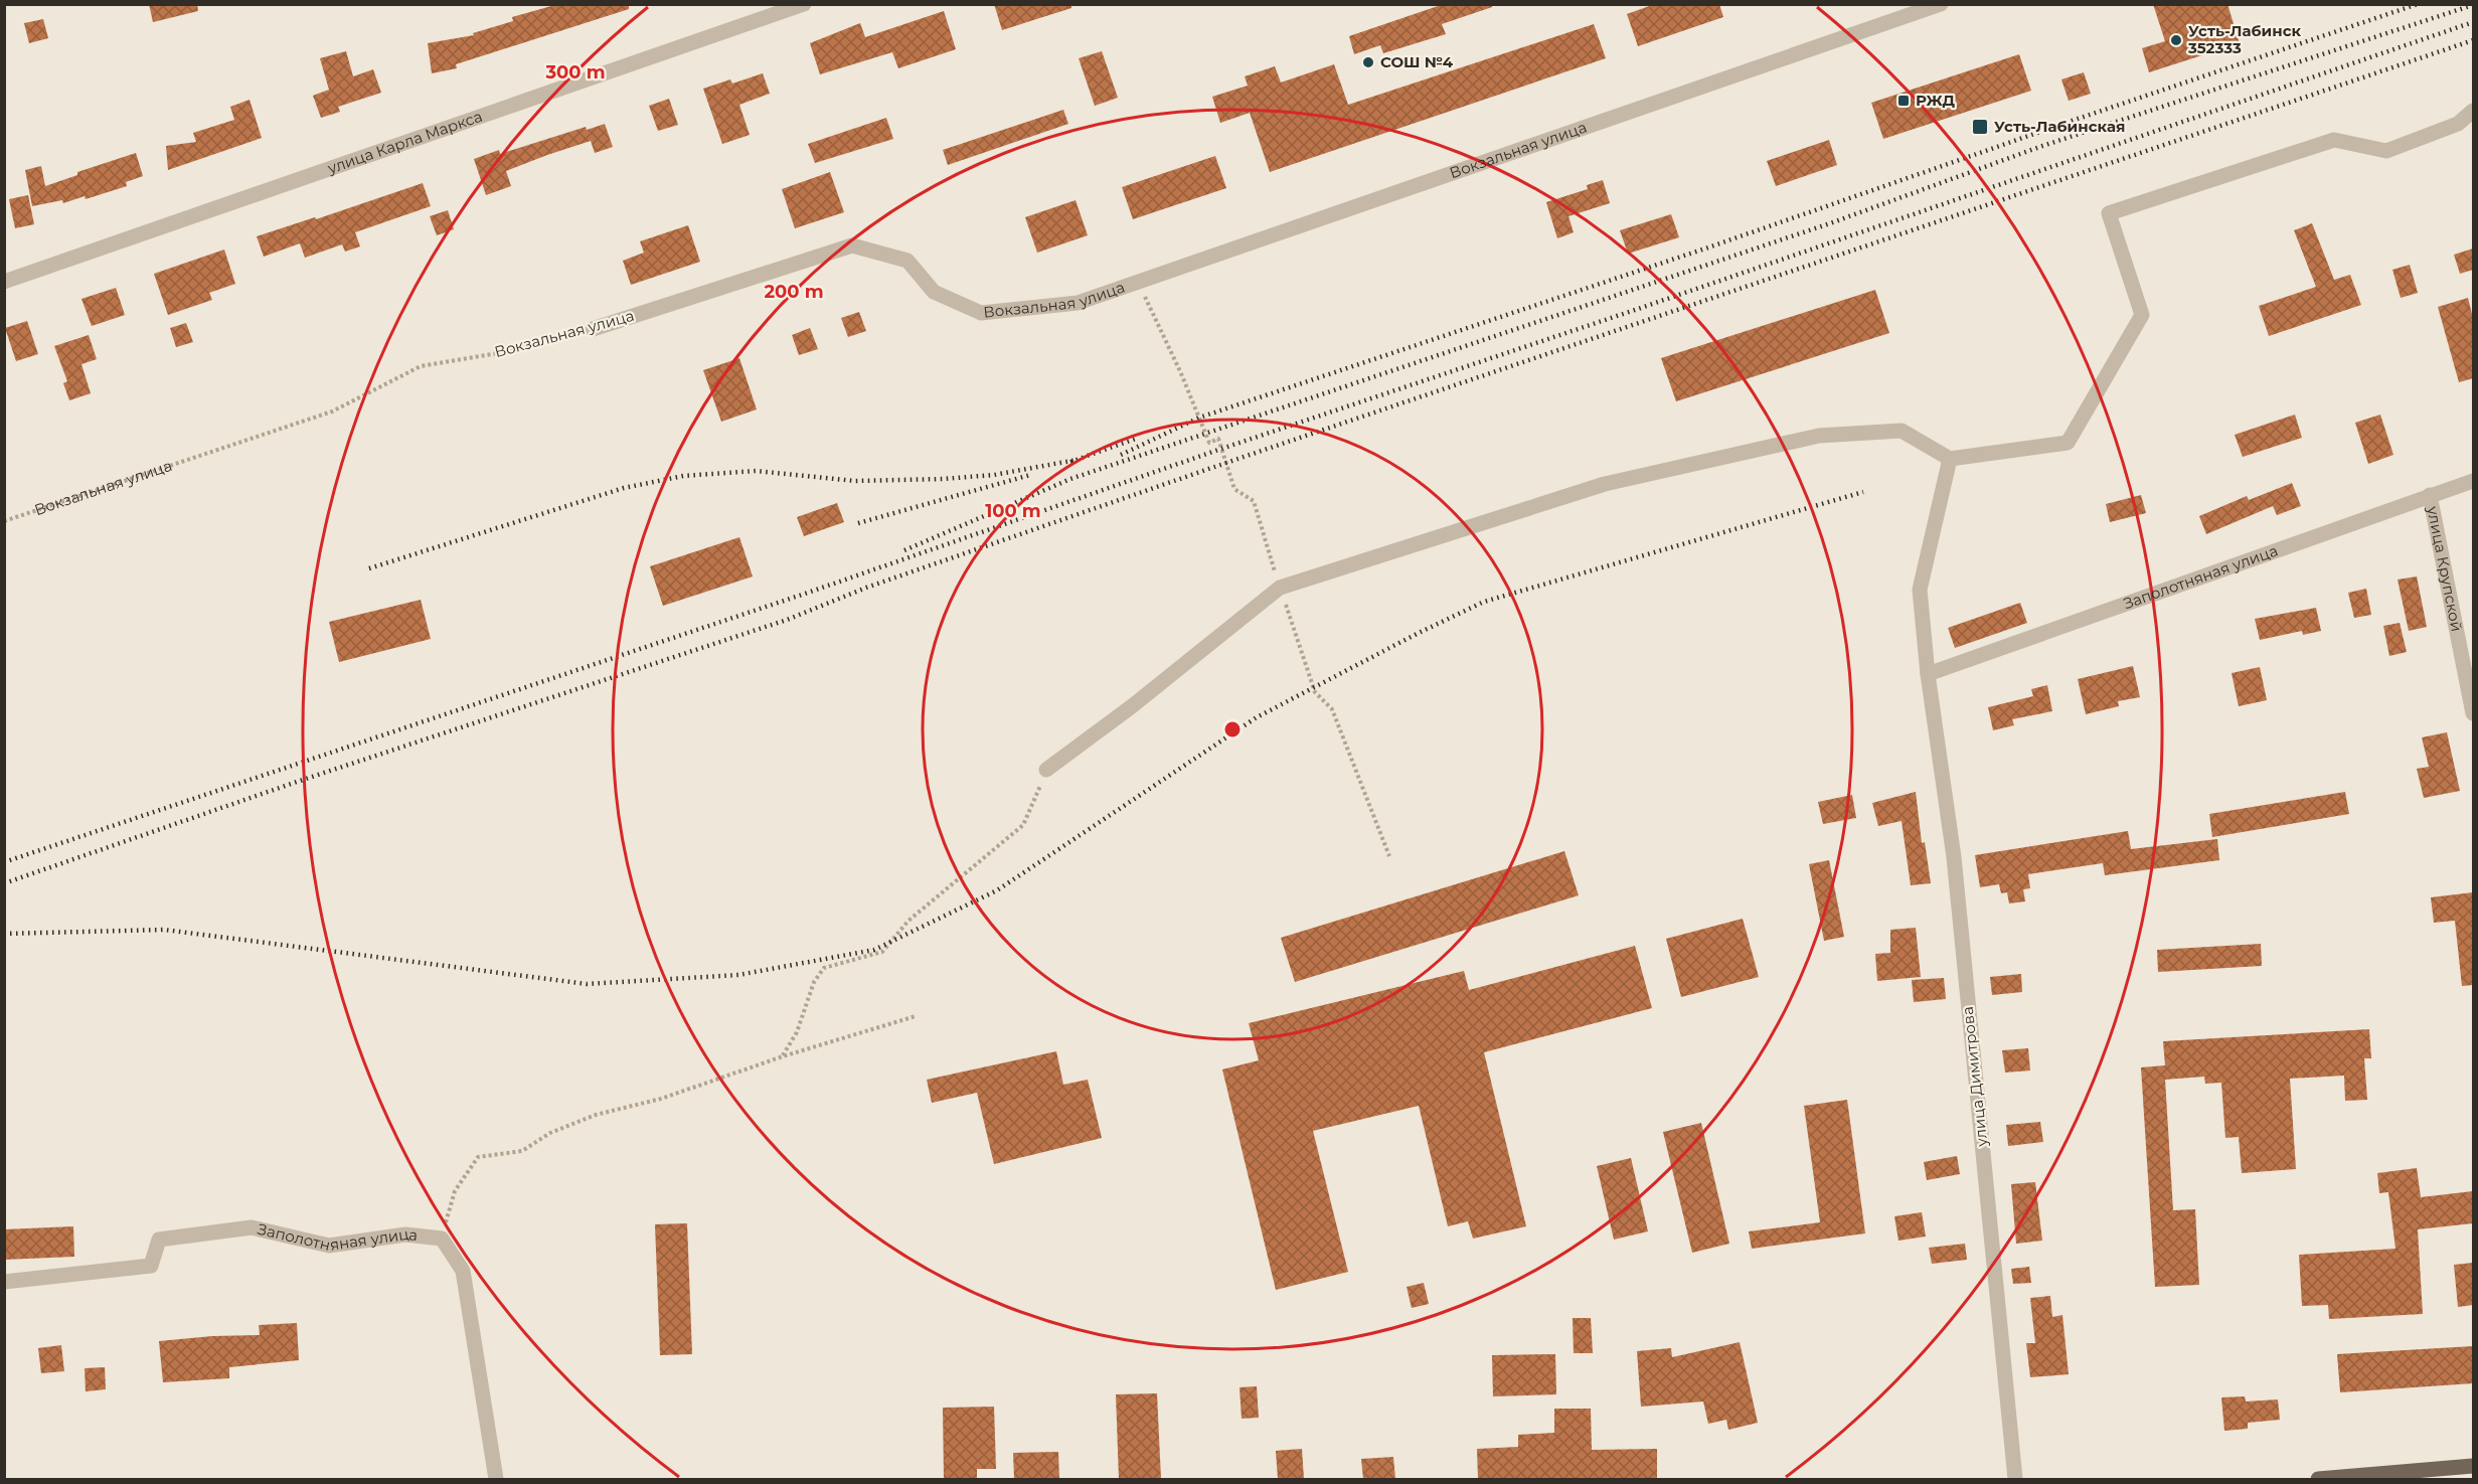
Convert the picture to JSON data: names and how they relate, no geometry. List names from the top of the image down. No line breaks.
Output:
{"streets":{"street":["улица Карла Маркса","Вокзальная улица","улица Крупской","Заполотняная улица","улица Димитрова"]},"crossings":[["улица Крупской","Заполотняная улица"],["Заполотняная улица","улица Димитрова"]],"places":{"other":["Усть-Лабинск 352333","СОШ №4"],"transit":["РЖД","Усть-Лабинская"]},"rings":["300 m","200 m","100 m"]}
